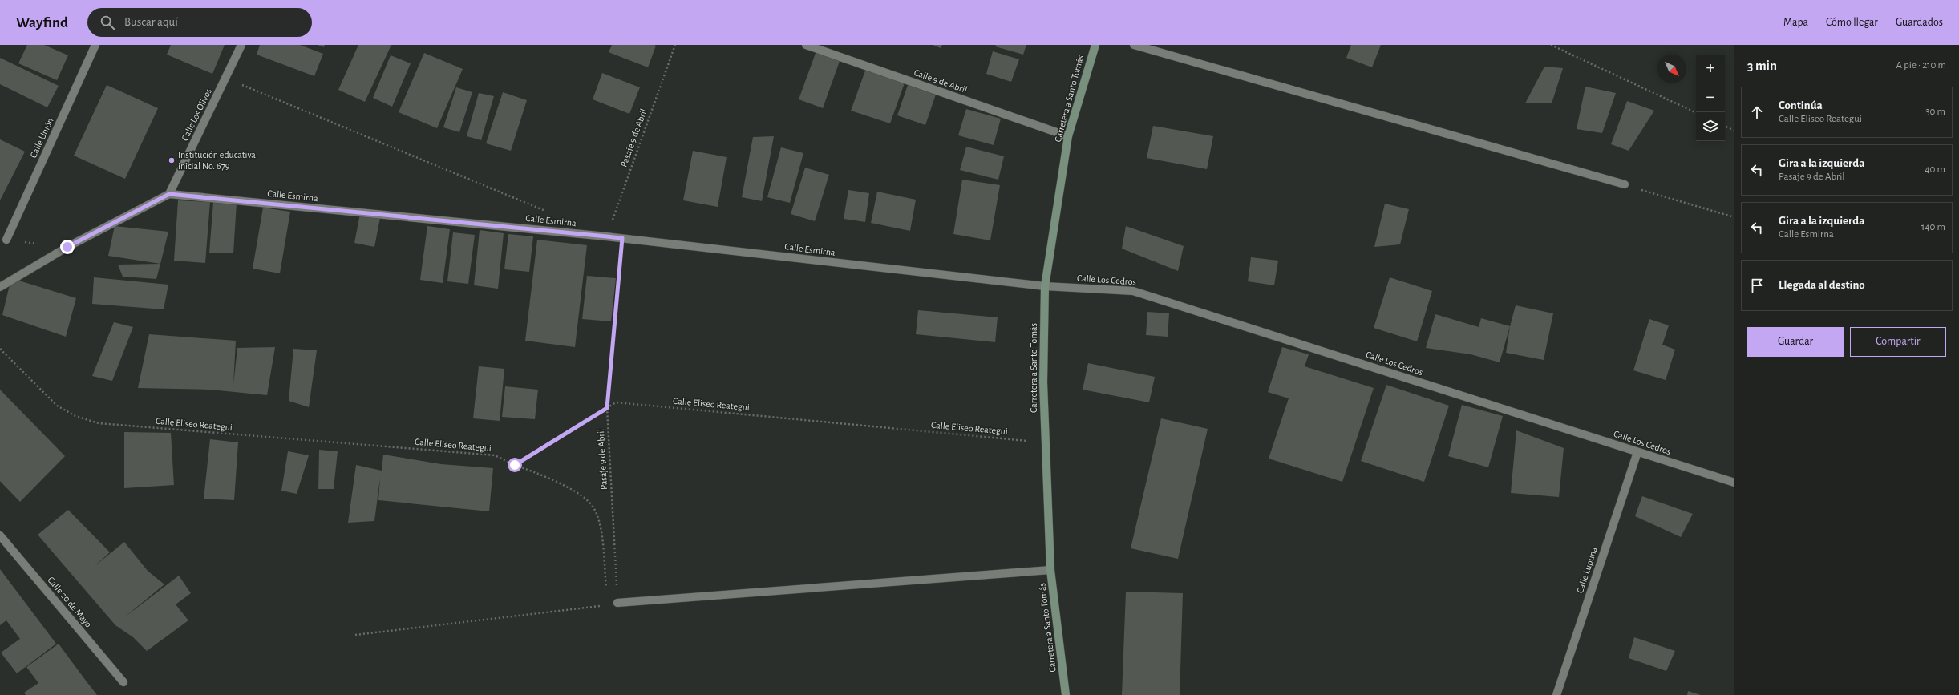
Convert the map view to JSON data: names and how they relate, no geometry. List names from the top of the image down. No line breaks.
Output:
{"streets":{"street":["Calle 9 de Abril","Carretera a Santo Tomás","Calle Los Olivos","Calle Unión","Calle Esmirna","Calle Los Cedros","Calle Lupuna","Calle 20 de Mayo"],"path":["Pasaje 9 de Abril","Calle Eliseo Reategui"]},"crossings":[["Calle 9 de Abril","Carretera a Santo Tomás"],["Carretera a Santo Tomás","Calle Esmirna"],["Carretera a Santo Tomás","Calle Los Cedros"],["Carretera a Santo Tomás","Calle Eliseo Reategui"],["Calle Los Olivos","Calle Esmirna"],["Pasaje 9 de Abril","Calle Esmirna"],["Pasaje 9 de Abril","Calle Eliseo Reategui"],["Calle Esmirna","Calle Los Cedros"],["Calle Los Cedros","Calle Lupuna"]],"places":["Institución educativa inicial No. 679"],"north":"bottom right","page":{"header":"Wayfind","search":"Buscar aquí","nav":["Mapa","Cómo llegar","Guardados"],"heading":["3 min","A pie · 210 m"],"map_buttons":["+","−"],"list":[["Continúa","Calle Eliseo Reategui","30 m"],["Gira a la izquierda","Pasaje 9 de Abril","40 m"],["Gira a la izquierda","Calle Esmirna","140 m"],"Llegada al destino"],"buttons":["Guardar","Compartir"]}}
